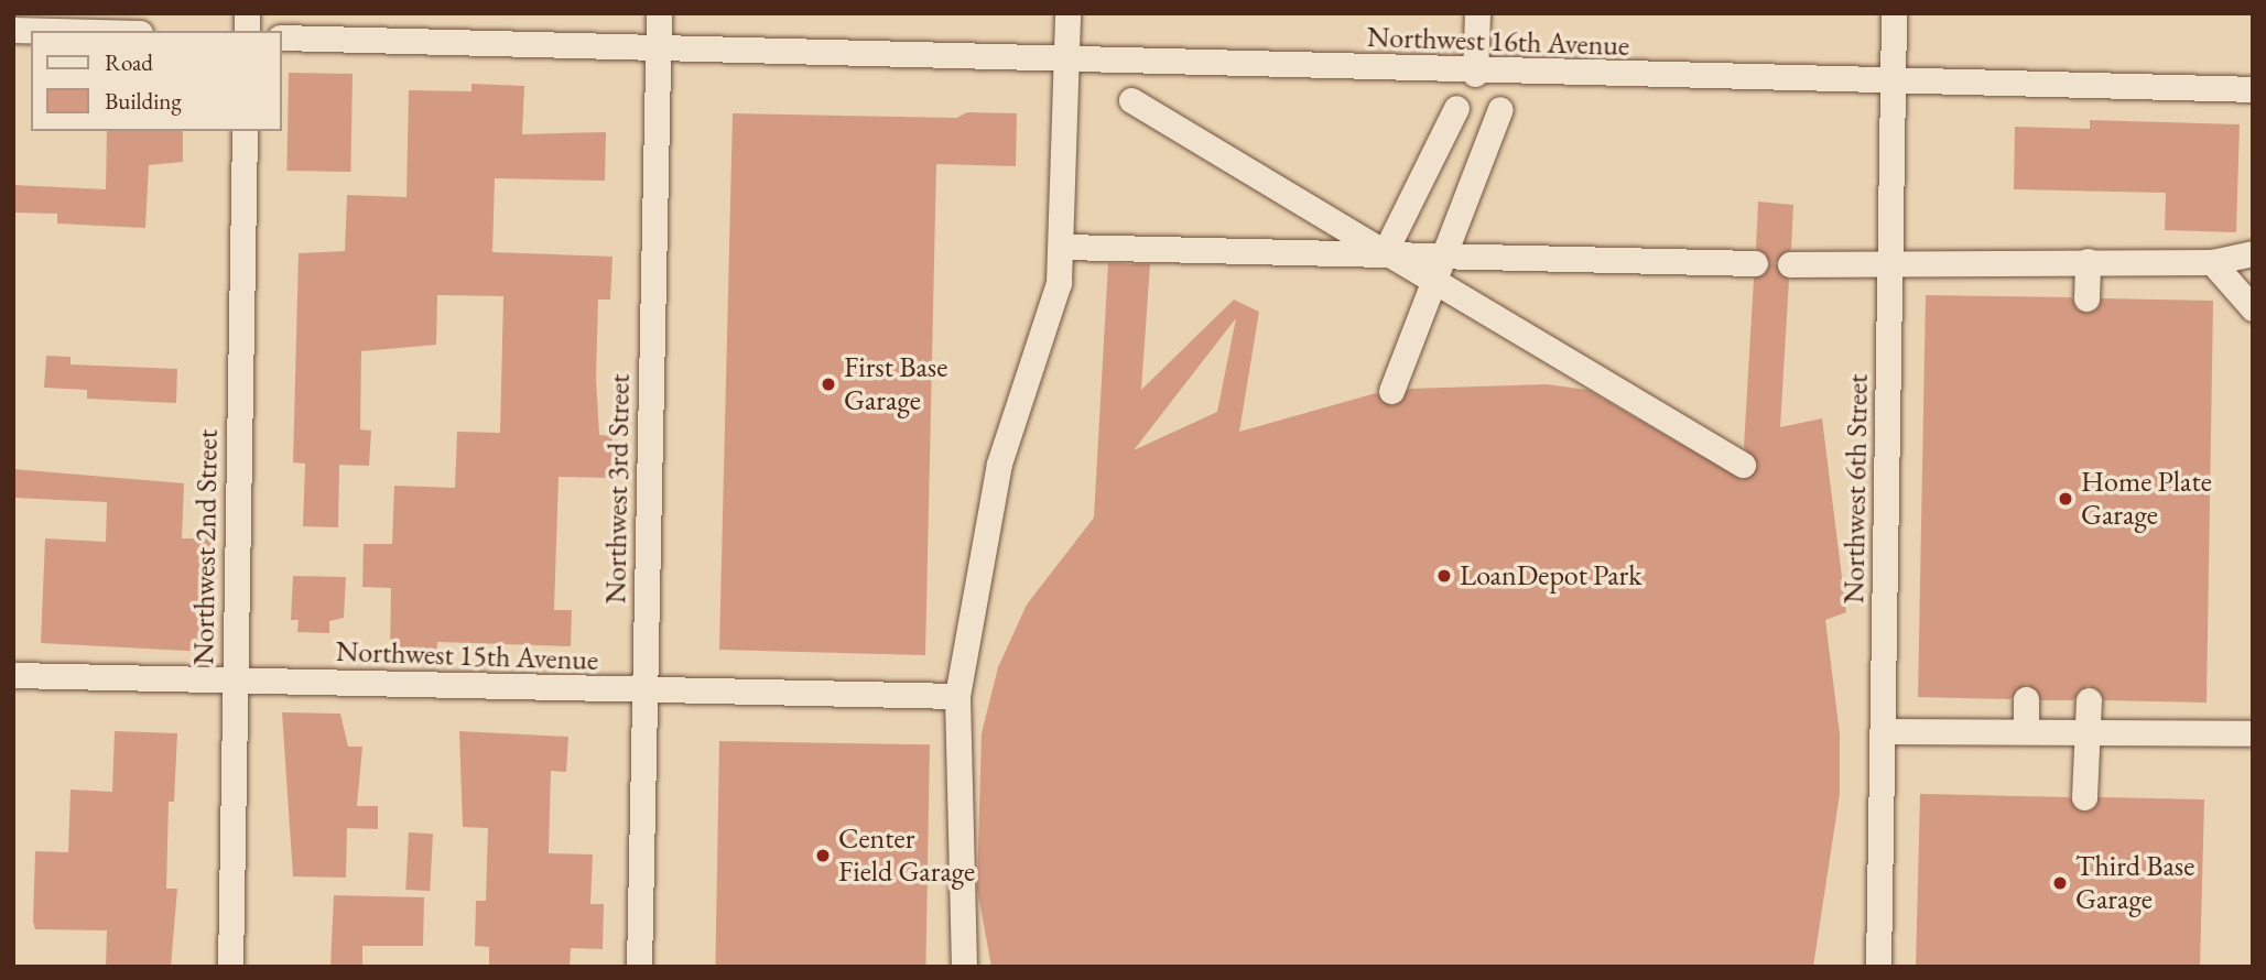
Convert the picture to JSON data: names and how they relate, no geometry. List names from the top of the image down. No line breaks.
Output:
{"streets":{"street":["Northwest 16th Avenue","Northwest 3rd Street","Northwest 6th Street","Northwest 2nd Street","Northwest 15th Avenue"]},"crossings":[["Northwest 16th Avenue","Northwest 3rd Street"],["Northwest 16th Avenue","Northwest 6th Street"],["Northwest 3rd Street","Northwest 15th Avenue"],["Northwest 2nd Street","Northwest 15th Avenue"]],"places":["First Base Garage","Home Plate Garage","LoanDepot Park","Center Field Garage","Third Base Garage"],"legend":["Road","Building"]}
